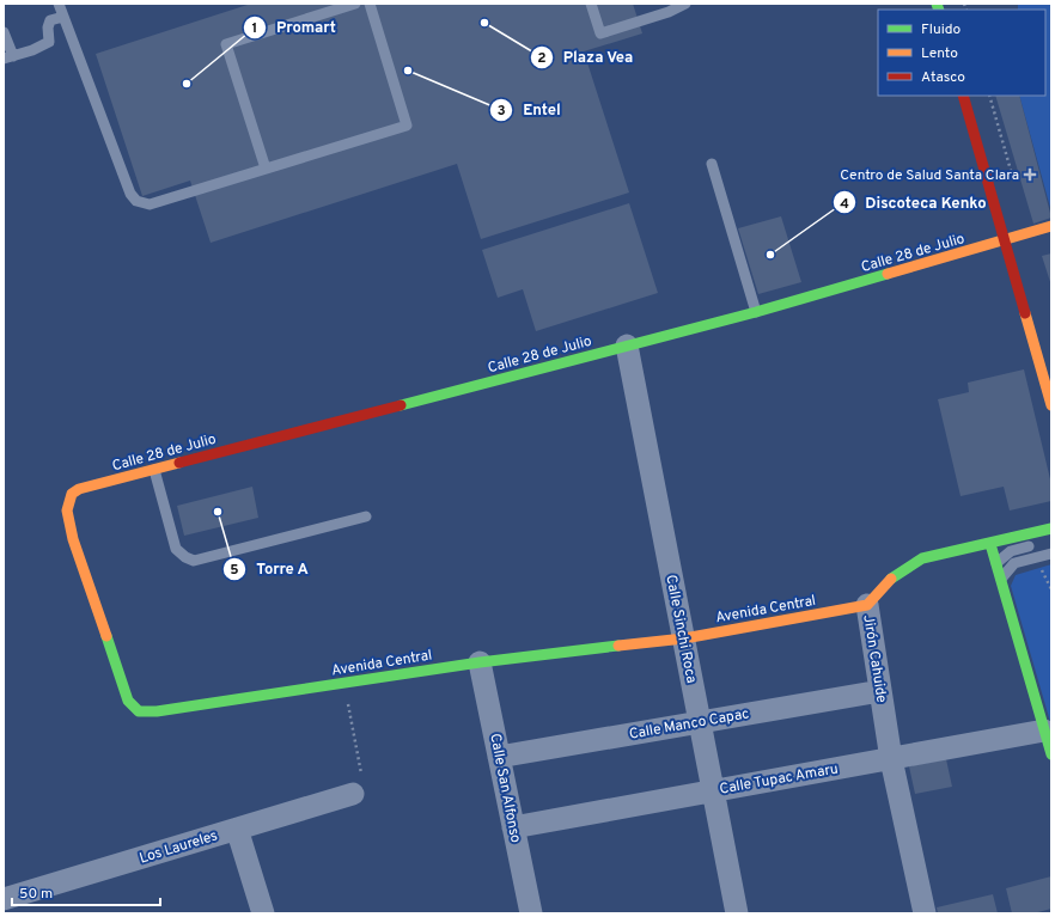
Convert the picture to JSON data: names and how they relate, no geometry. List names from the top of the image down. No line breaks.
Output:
{"streets":{"street":["Calle 28 de Julio","Avenida Central","Calle Sinchi Roca","Jirón Cahuide","Calle Manco Capac","Calle Tupac Amaru","Calle San Alfonso","Los Laureles"]},"crossings":[["Calle 28 de Julio","Avenida Central"],["Calle 28 de Julio","Calle Sinchi Roca"],["Avenida Central","Calle Sinchi Roca"],["Avenida Central","Jirón Cahuide"],["Avenida Central","Calle San Alfonso"],["Calle Sinchi Roca","Calle Manco Capac"],["Calle Sinchi Roca","Calle Tupac Amaru"],["Jirón Cahuide","Calle Manco Capac"],["Jirón Cahuide","Calle Tupac Amaru"],["Calle Manco Capac","Calle San Alfonso"],["Calle Tupac Amaru","Calle San Alfonso"]],"places":{"other":["Plaza Vea","Entel","Promart","Discoteca Kenko","Torre A"],"health":["Centro de Salud Santa Clara"]},"legend":["Fluido","Lento","Atasco"],"scale_bar":"50 m"}
